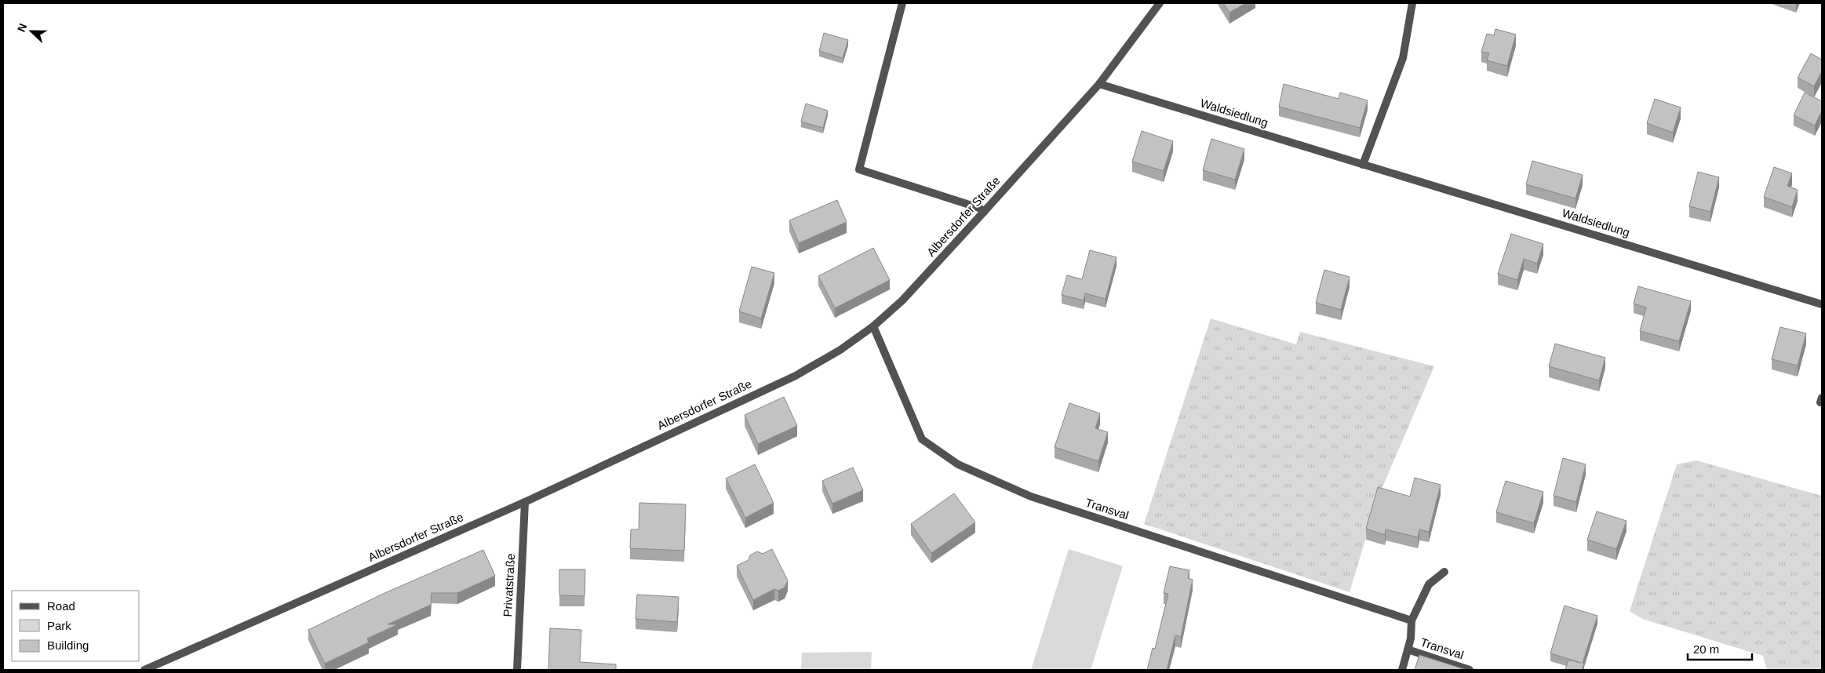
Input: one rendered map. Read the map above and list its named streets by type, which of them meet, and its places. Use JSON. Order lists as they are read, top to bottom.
{
  "streets": {
    "street": [
      "Waldsiedlung",
      "Albersdorfer Straße",
      "Transval",
      "Privatstraße"
    ]
  },
  "crossings": [
    ["Waldsiedlung", "Albersdorfer Straße"],
    ["Albersdorfer Straße", "Transval"],
    ["Albersdorfer Straße", "Privatstraße"]
  ],
  "legend": ["Road", "Park", "Building"],
  "scale_bar": "20 m",
  "north": "left"
}
